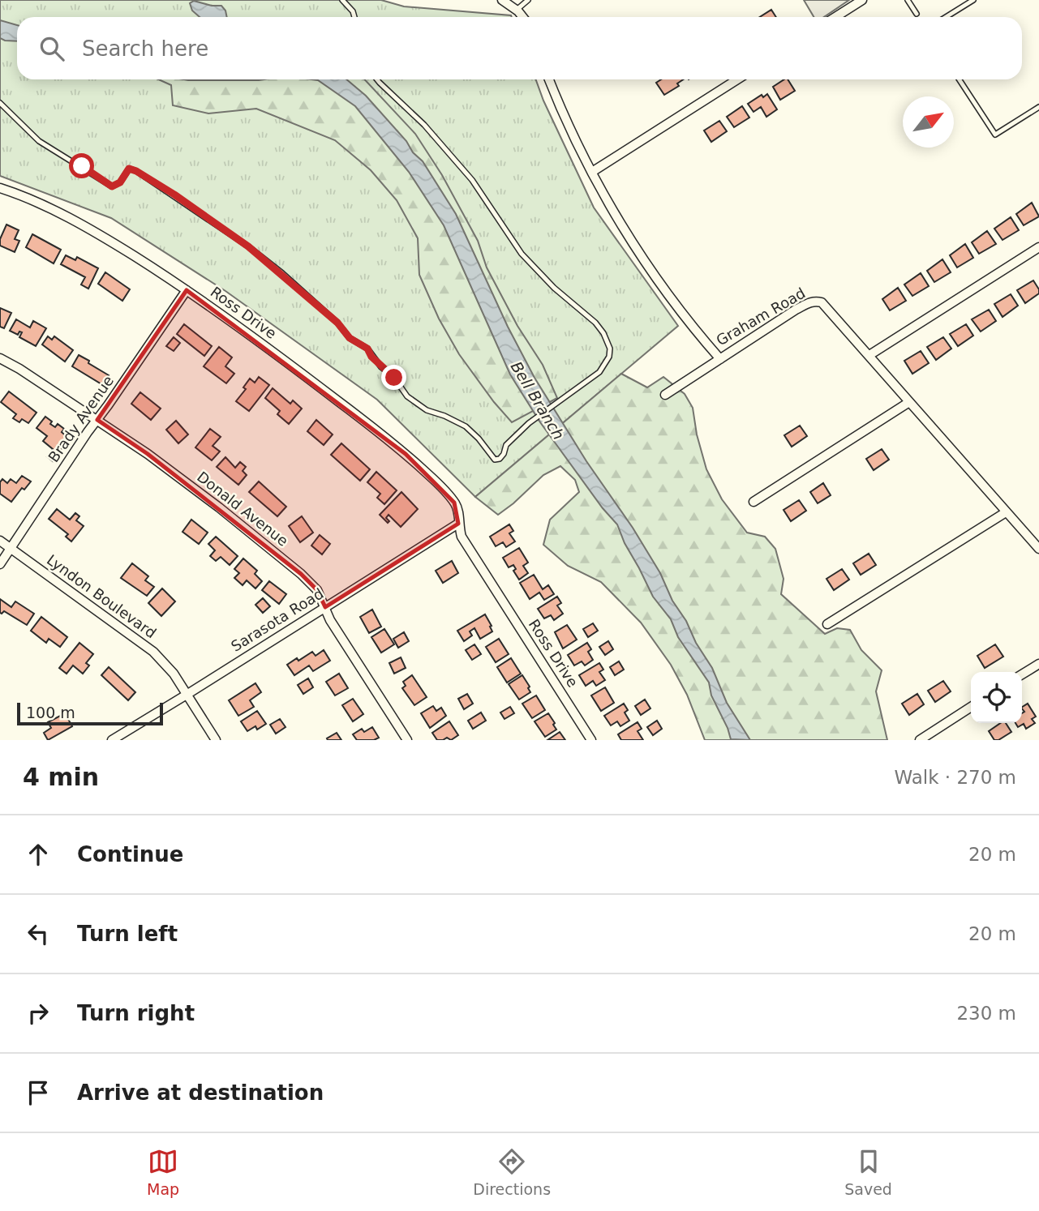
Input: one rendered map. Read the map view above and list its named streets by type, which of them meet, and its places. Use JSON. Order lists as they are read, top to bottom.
{
  "streets": {
    "street": [
      "Ross Drive",
      "Graham Road",
      "Brady Avenue",
      "Donald Avenue",
      "Lyndon Boulevard",
      "Sarasota Road"
    ]
  },
  "crossings": [
    ["Ross Drive", "Brady Avenue"],
    ["Ross Drive", "Sarasota Road"],
    ["Brady Avenue", "Donald Avenue"],
    ["Brady Avenue", "Lyndon Boulevard"],
    ["Donald Avenue", "Sarasota Road"],
    ["Lyndon Boulevard", "Sarasota Road"]
  ],
  "water": ["Bell Branch"],
  "scale_bar": "100 m",
  "north": "top right",
  "page": {
    "search": "Search here",
    "scale": "100 m",
    "heading": ["4 min", "Walk · 270 m"],
    "list": [
      ["Continue", "20 m"],
      ["Turn left", "20 m"],
      ["Turn right", "230 m"],
      "Arrive at destination"
    ],
    "nav": ["Map", "Directions", "Saved"]
  }
}
